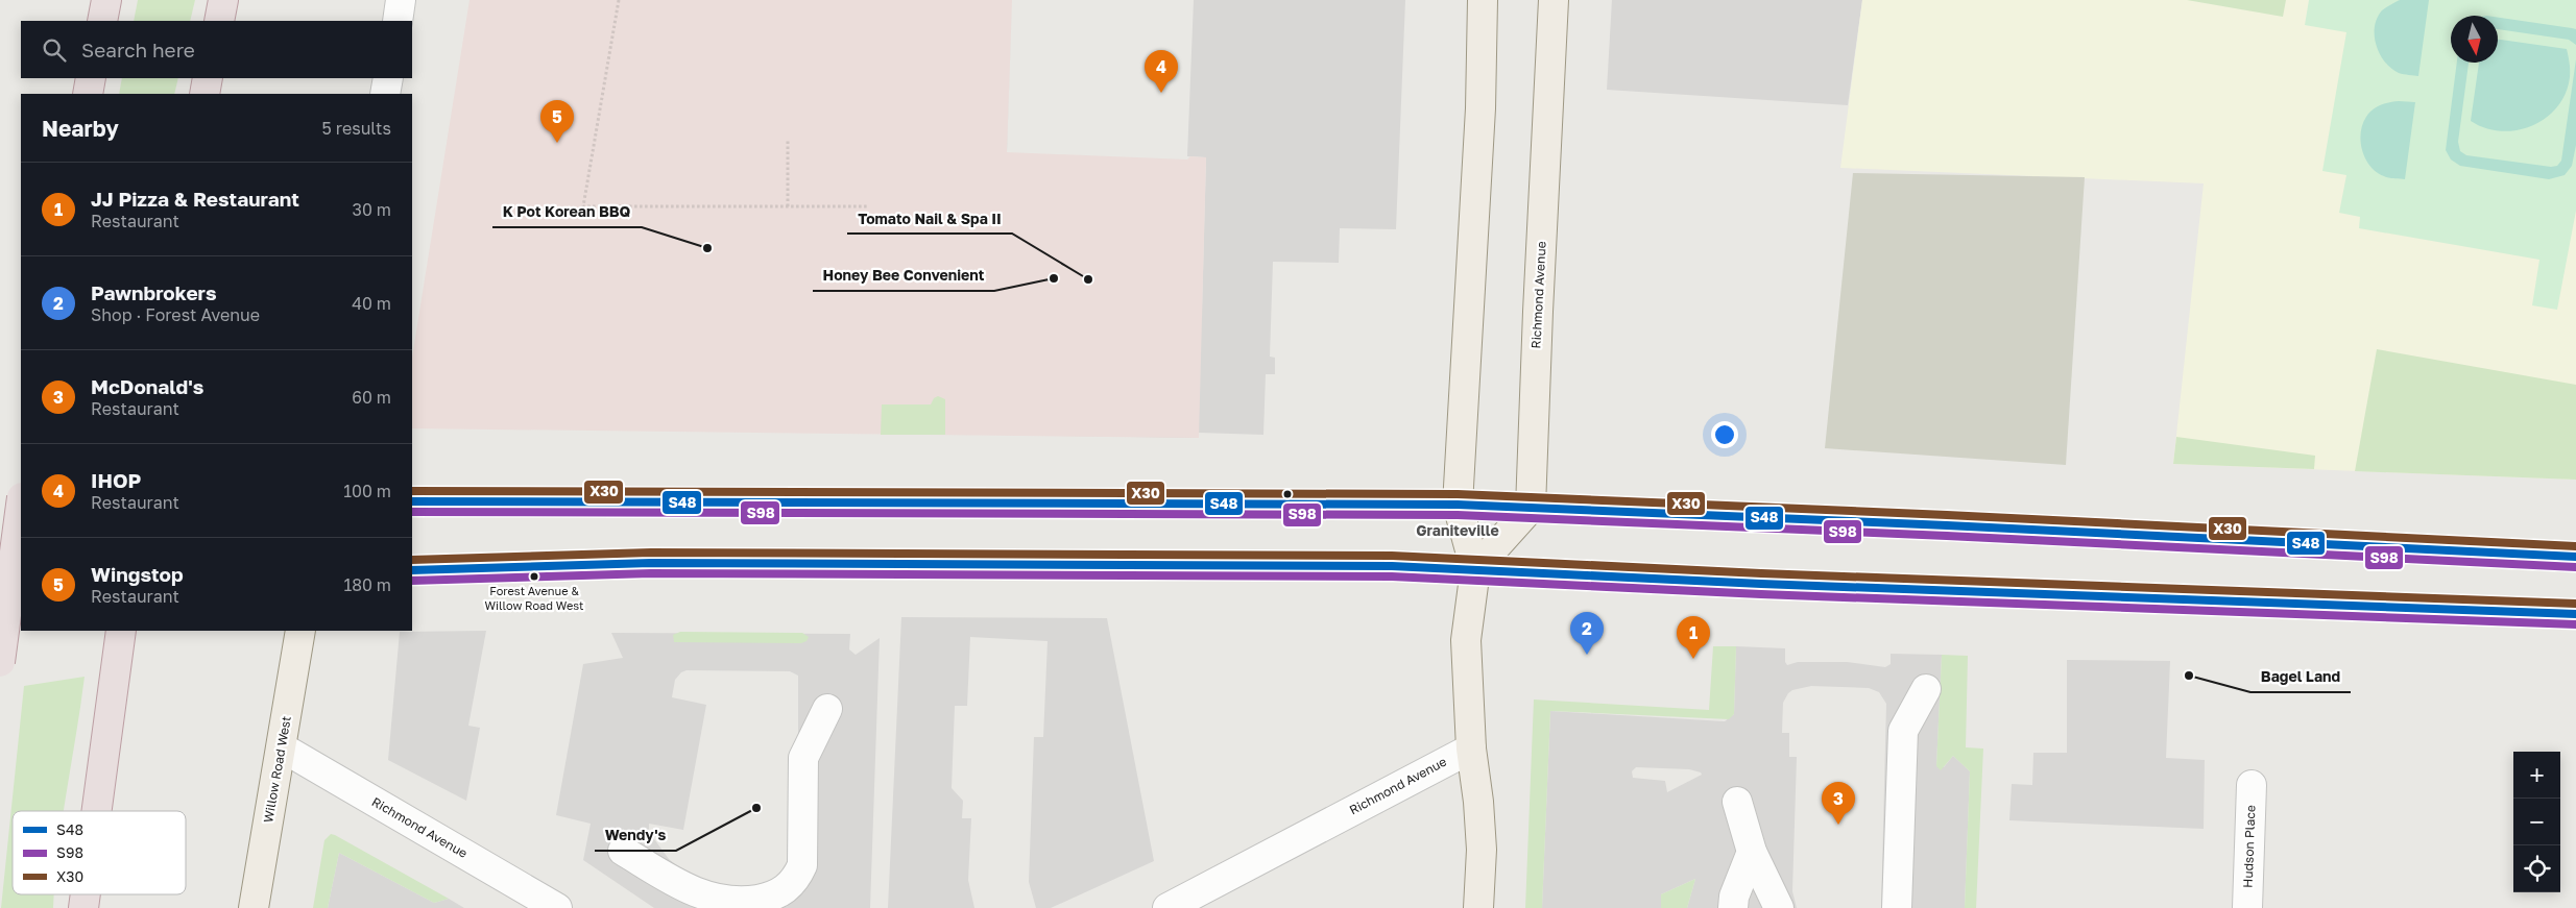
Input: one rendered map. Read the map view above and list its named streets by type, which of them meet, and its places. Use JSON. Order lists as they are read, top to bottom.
{
  "streets": {
    "main road": ["Richmond Avenue", "Willow Road West"],
    "street": ["Hudson Place"]
  },
  "crossings": [
    ["Richmond Avenue", "Willow Road West"]
  ],
  "districts": ["Graniteville"],
  "places": [
    "K Pot Korean BBQ",
    "Honey Bee Convenient",
    "Tomato Nail & Spa II",
    "Forest Avenue & Willow Road West",
    "Bagel Land",
    "Wendy's"
  ],
  "lines": ["transit line X30", "transit line S48", "transit line S98"],
  "legend": ["S48", "S98", "X30"],
  "north": "bottom",
  "page": {
    "search": "Search here",
    "pins": [
      "4",
      "5",
      "2",
      "1",
      "3"
    ],
    "heading": ["Nearby", "5 results"],
    "list": [
      {
        "mark": "1",
        "name": "JJ Pizza & Restaurant",
        "note": "Restaurant",
        "value": "30 m"
      },
      {
        "mark": "2",
        "name": "Pawnbrokers",
        "note": "Shop · Forest Avenue",
        "value": "40 m"
      },
      {
        "mark": "3",
        "name": "McDonald's",
        "note": "Restaurant",
        "value": "60 m"
      },
      {
        "mark": "4",
        "name": "IHOP",
        "note": "Restaurant",
        "value": "100 m"
      },
      {
        "mark": "5",
        "name": "Wingstop",
        "note": "Restaurant",
        "value": "180 m"
      }
    ],
    "map_buttons": ["+", "−"]
  }
}
